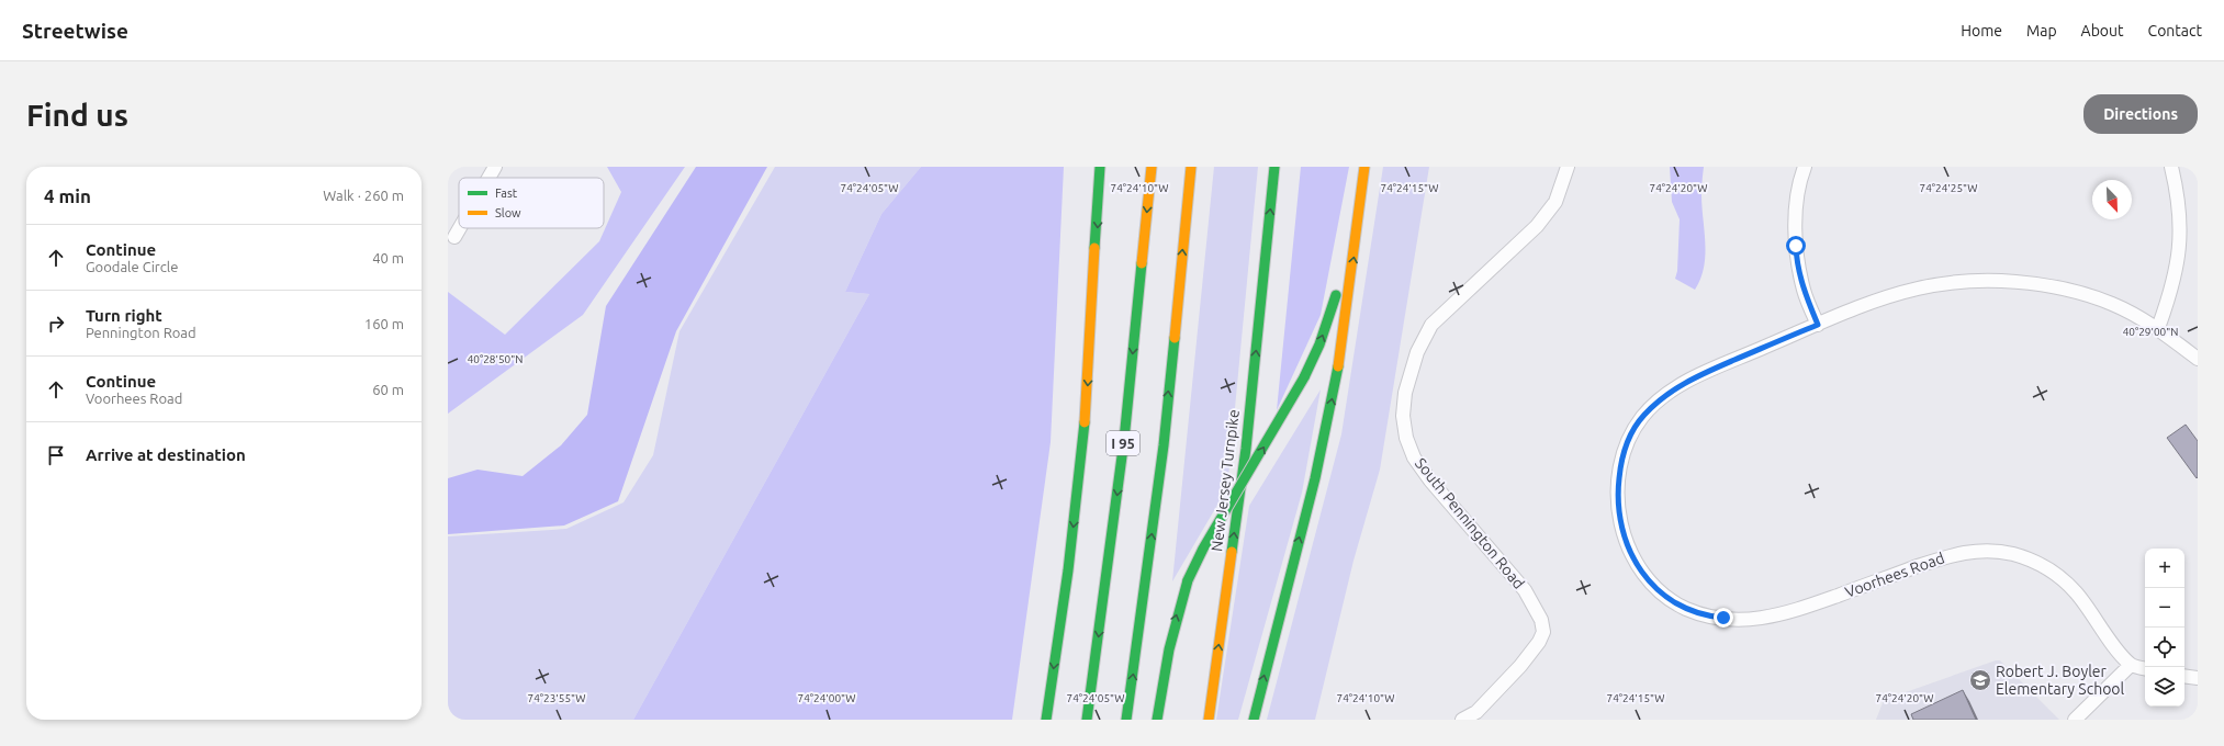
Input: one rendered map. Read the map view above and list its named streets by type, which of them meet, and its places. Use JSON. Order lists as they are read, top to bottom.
{
  "streets": {
    "highway": ["I 95", "New Jersey Turnpike"],
    "street": ["South Pennington Road", "Voorhees Road"]
  },
  "places": {
    "school or university": ["Robert J. Boyler Elementary School"]
  },
  "legend": ["Fast", "Slow"],
  "north": "bottom right",
  "page": {
    "header": "Streetwise",
    "nav": [
      "Home",
      "Map",
      "About",
      "Contact"
    ],
    "buttons": "Directions",
    "title": "Find us",
    "heading": ["4 min", "Walk · 260 m"],
    "list": [
      ["Continue", "Goodale Circle", "40 m"],
      ["Turn right", "Pennington Road", "160 m"],
      ["Continue", "Voorhees Road", "60 m"],
      "Arrive at destination"
    ],
    "map_buttons": ["+", "−"]
  },
  "coordinates": [
    "74°24'05\"W",
    "74°24'10\"W",
    "74°24'15\"W",
    "74°24'20\"W",
    "74°24'25\"W",
    "40°29'00\"N",
    "40°28'50\"N",
    "74°23'55\"W",
    "74°24'00\"W"
  ]
}
